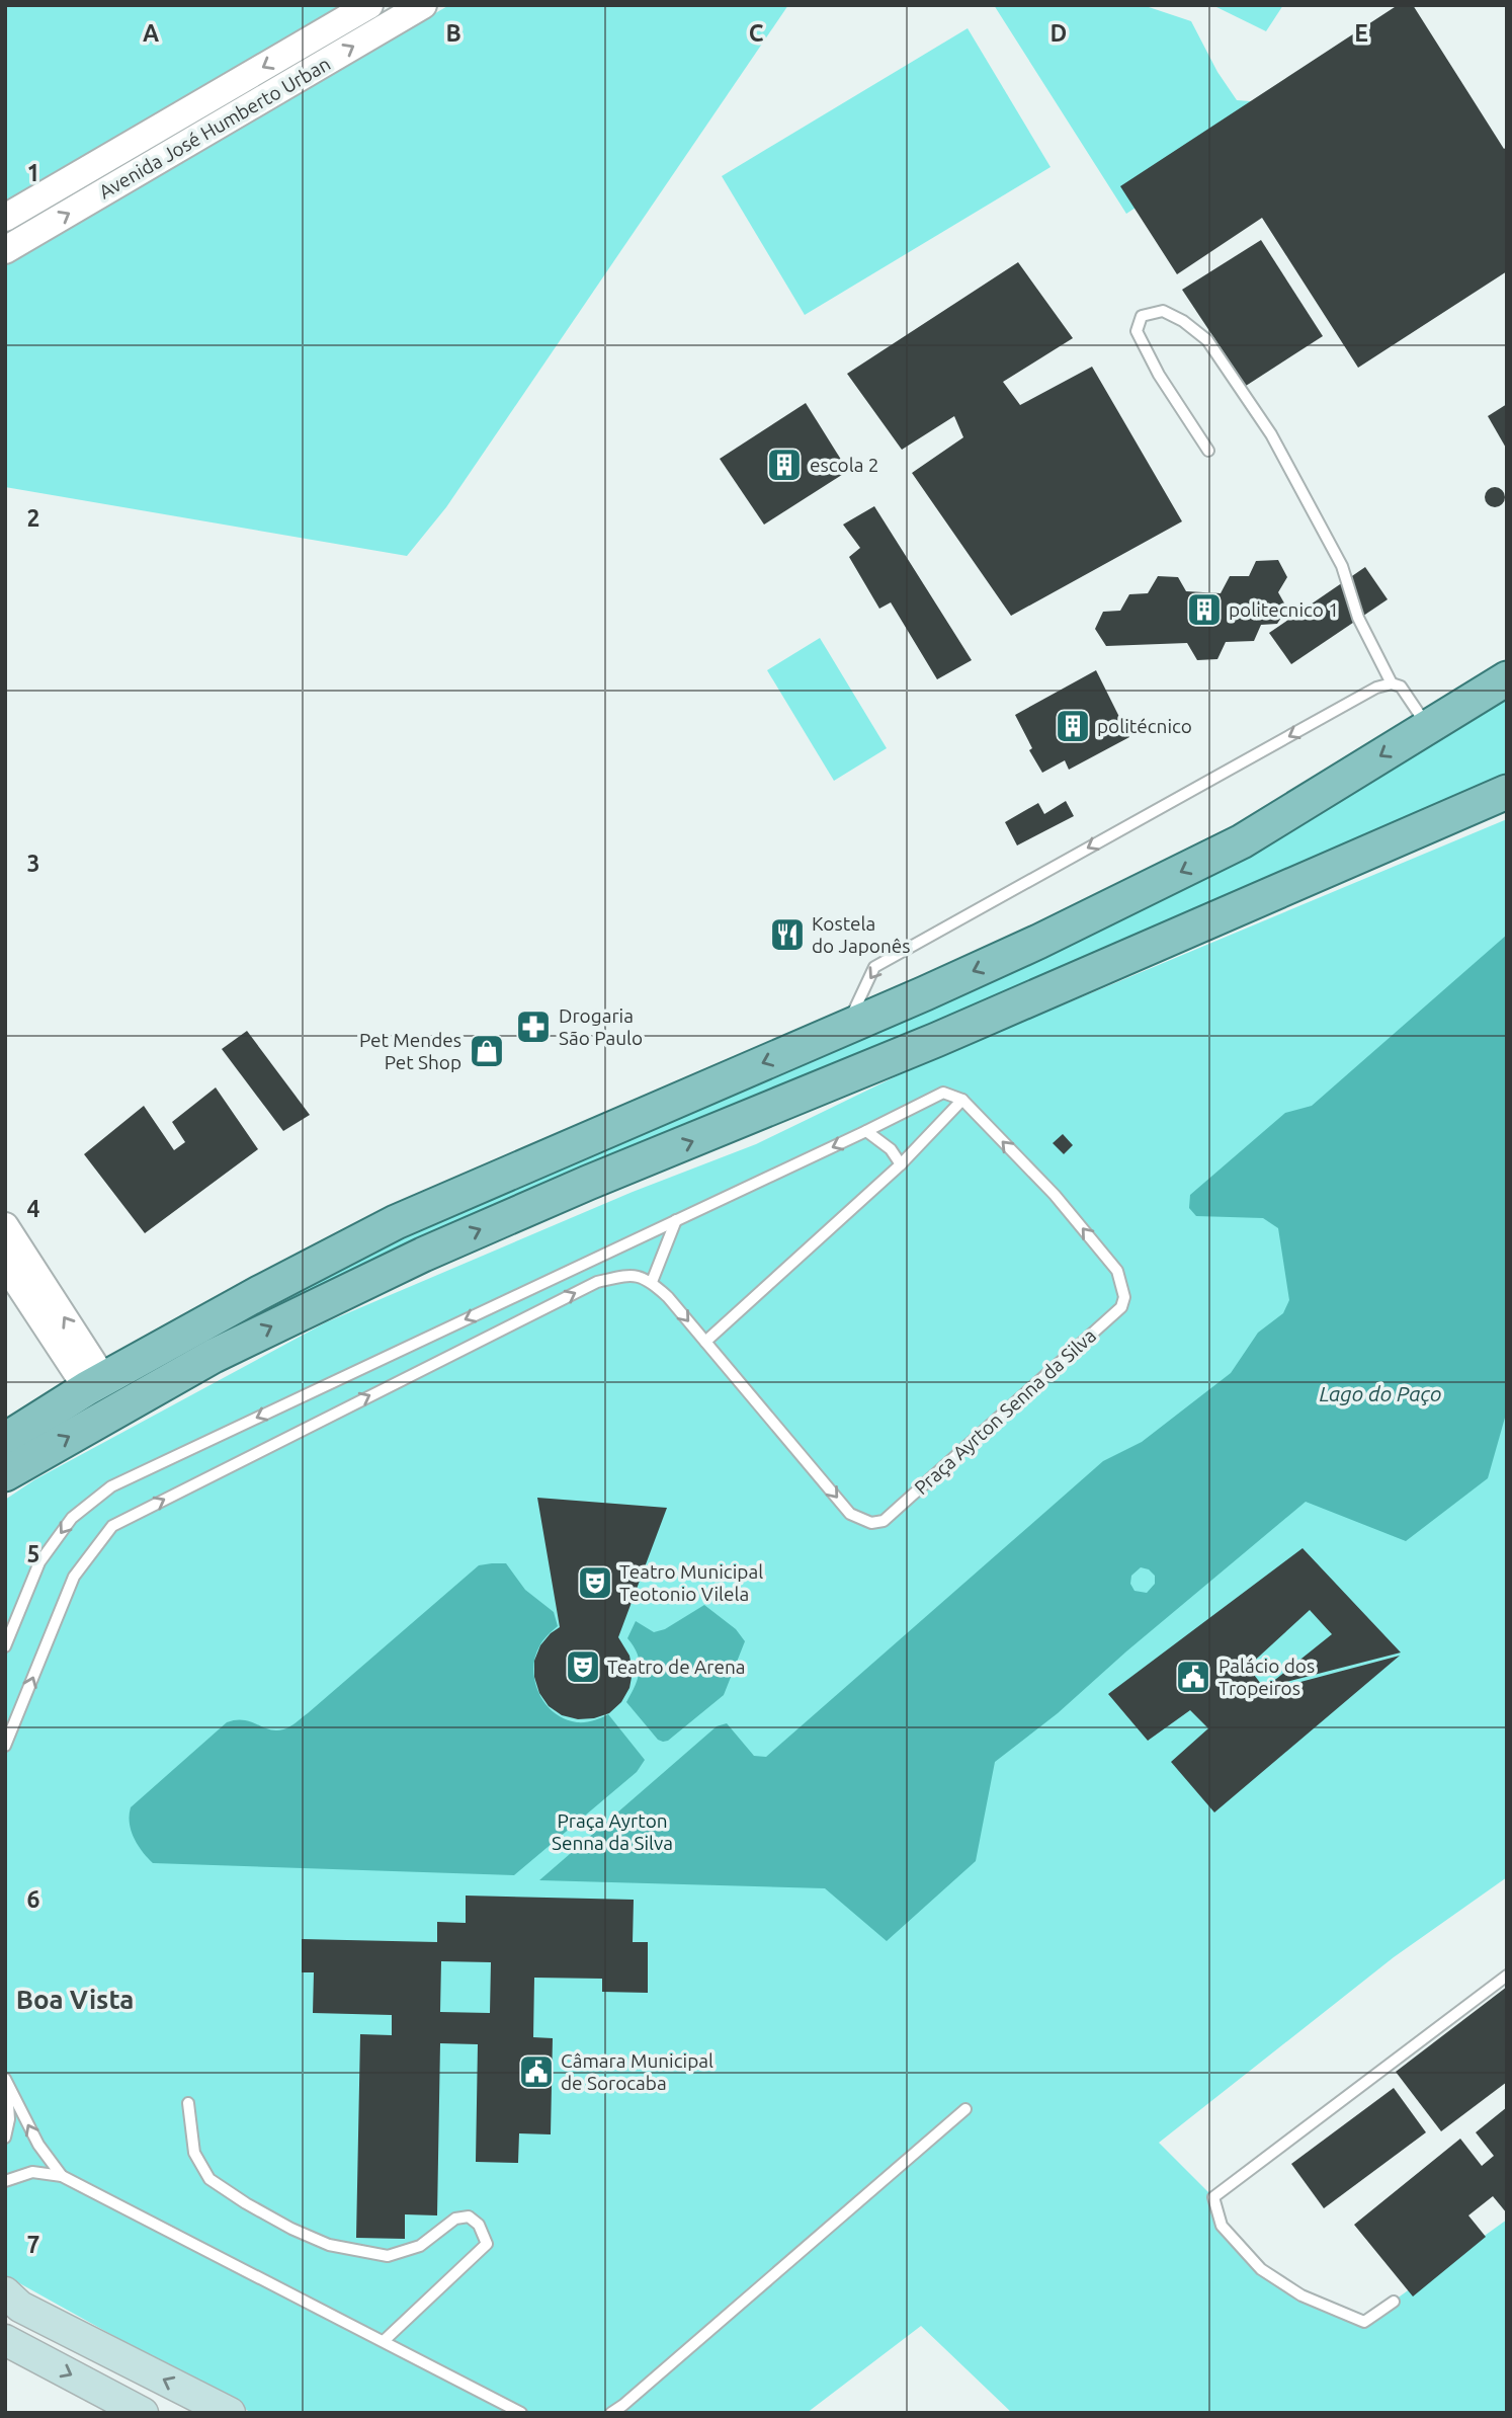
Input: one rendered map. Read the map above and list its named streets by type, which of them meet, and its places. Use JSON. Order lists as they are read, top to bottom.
{
  "streets": {
    "street": ["Avenida José Humberto Urban"],
    "lane": ["Praça Ayrton Senna da Silva"]
  },
  "districts": ["Boa Vista"],
  "water": ["Lago do Paço"],
  "parks": ["Praça Ayrton Senna da Silva"],
  "places": {
    "building": ["escola 2", "politecnico 1", "politécnico"],
    "restaurant": ["Kostela do Japonês"],
    "pharmacy": ["Drogaria São Paulo"],
    "shop": ["Pet Mendes Pet Shop"],
    "theatre": ["Teatro Municipal Teotonio Vilela", "Teatro de Arena"],
    "public building": ["Palácio dos Tropeiros", "Câmara Municipal de Sorocaba"]
  },
  "grid": {
    "columns": [
      "A",
      "B",
      "C",
      "D",
      "E"
    ],
    "rows": [
      "1",
      "2",
      "3",
      "4",
      "5",
      "6",
      "7"
    ]
  }
}
